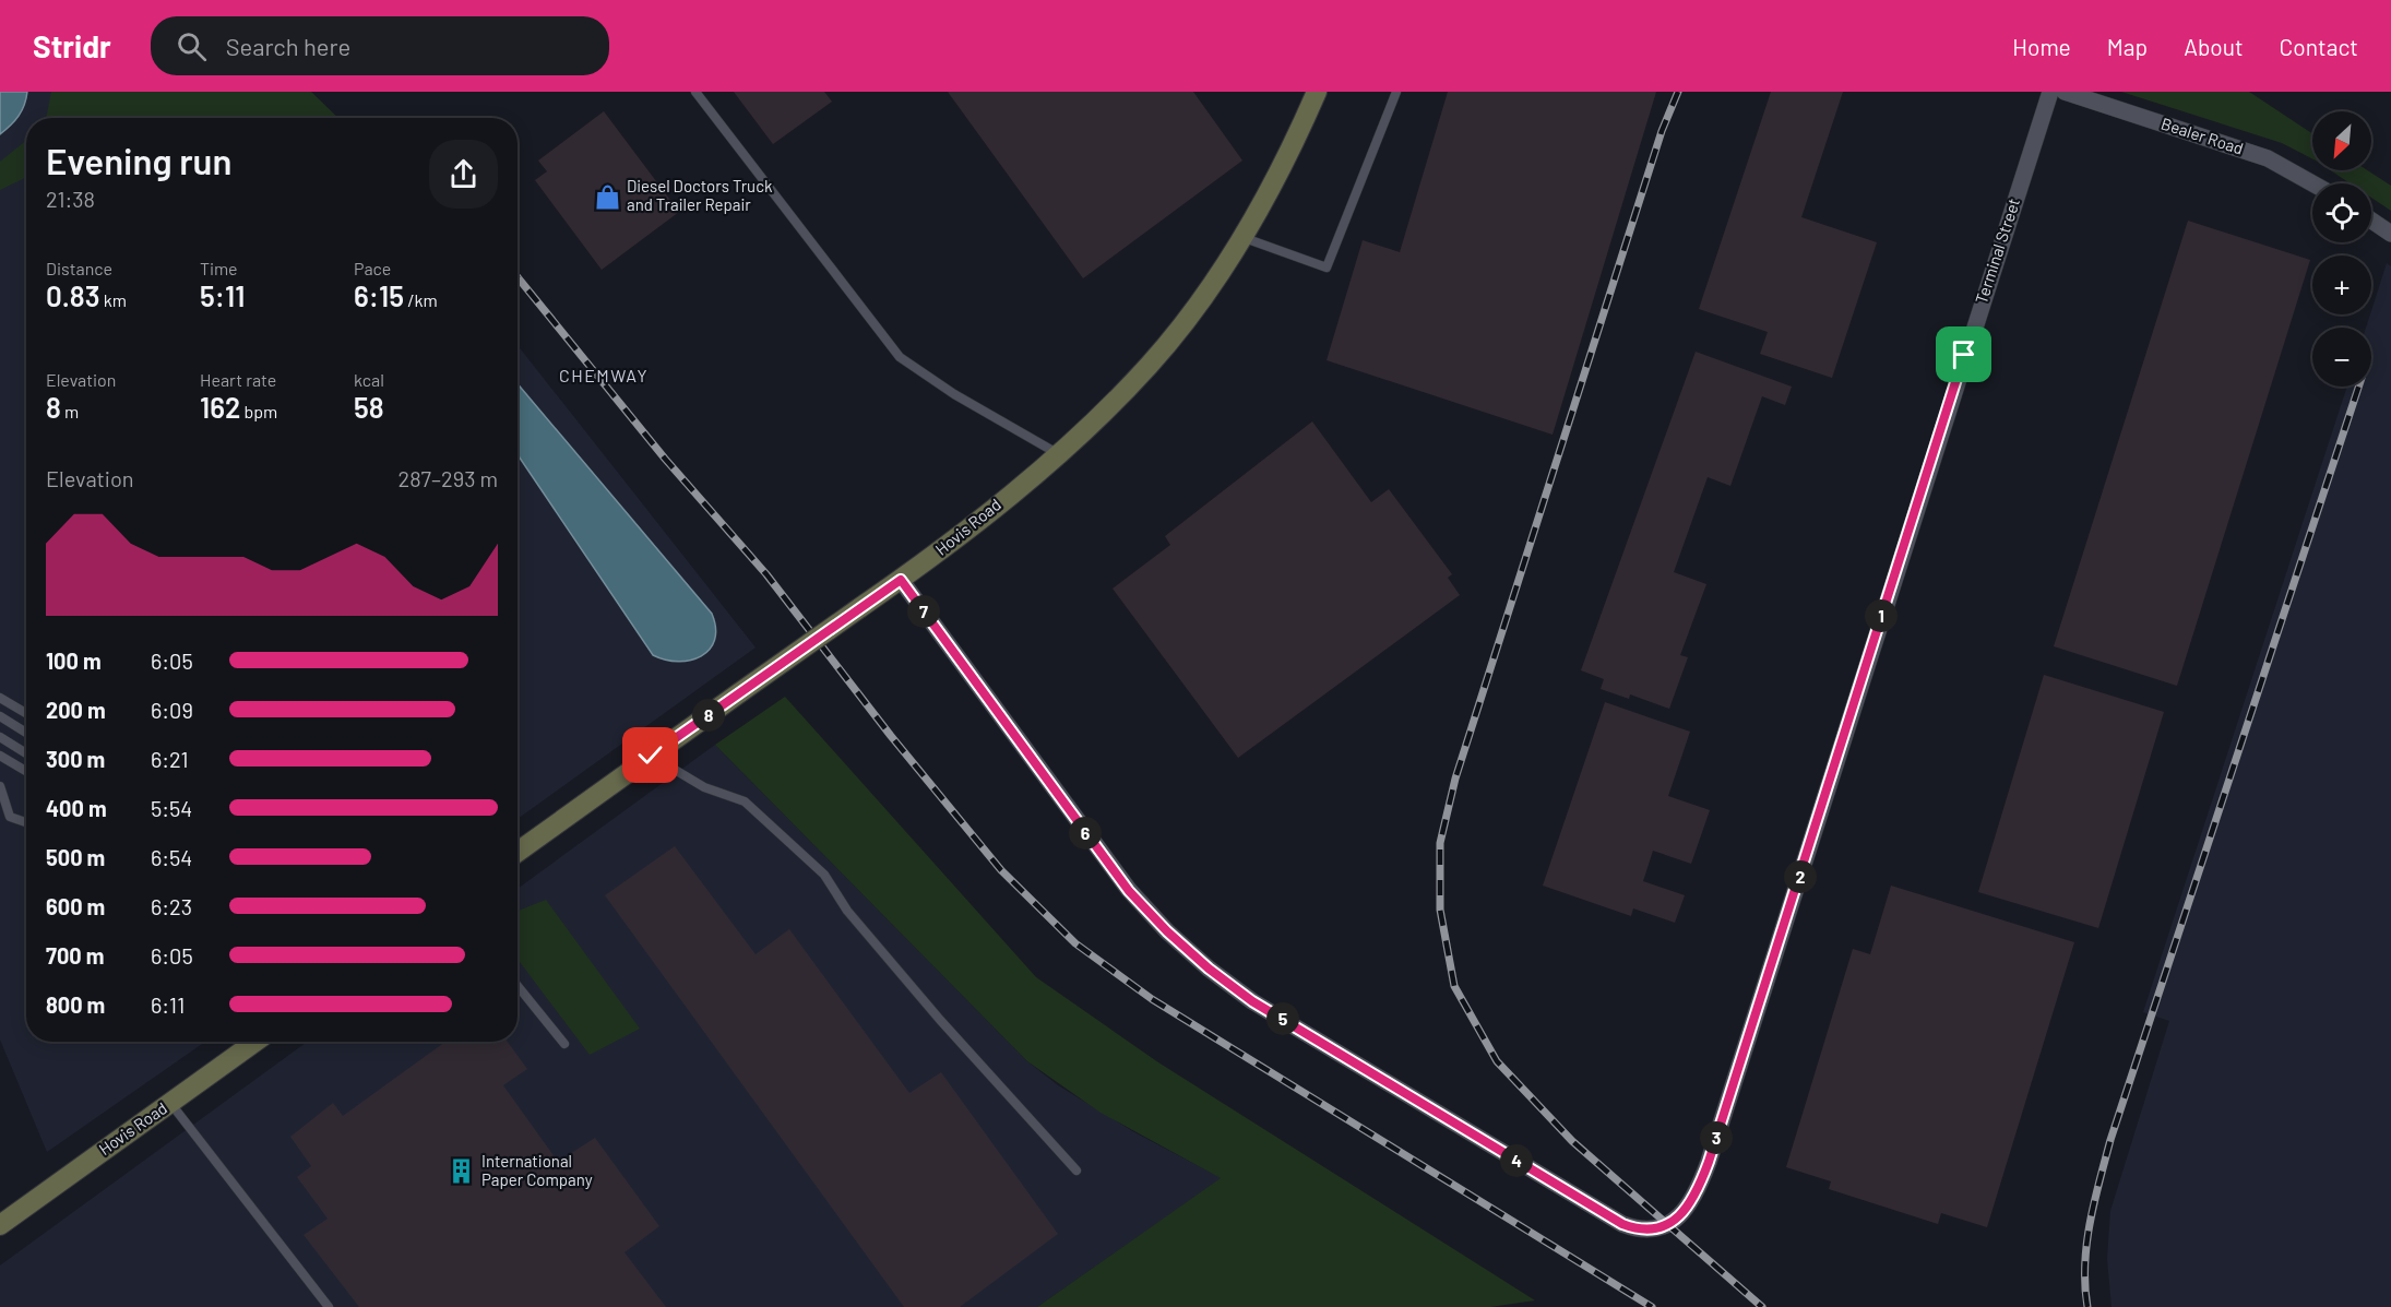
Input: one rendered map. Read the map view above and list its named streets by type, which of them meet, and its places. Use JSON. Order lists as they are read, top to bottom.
{
  "streets": {
    "street": ["Bealer Road", "Terminal Street", "Hovis Road"]
  },
  "crossings": [
    ["Terminal Street", "Hovis Road"]
  ],
  "districts": ["CHEMWAY"],
  "places": {
    "shop": ["Diesel Doctors Truck and Trailer Repair"],
    "building": ["International Paper Company"]
  },
  "north": "bottom left",
  "page": {
    "header": "Stridr",
    "search": "Search here",
    "nav": [
      "Home",
      "Map",
      "About",
      "Contact"
    ],
    "map_buttons": ["+", "−"],
    "heading": ["Evening run", "21:38"],
    "stats": [
      ["Distance", "0.83 km"],
      ["Time", "5:11"],
      ["Pace", "6:15 /km"],
      ["Elevation", "8 m"],
      ["Heart rate", "162 bpm"],
      ["kcal", "58"]
    ],
    "chart": ["Elevation", "287–293 m"],
    "pins": [
      "7",
      "1",
      "8",
      "6",
      "2",
      "5",
      "3",
      "4"
    ],
    "list": [
      {
        "name": "100 m",
        "note": "6:05"
      },
      {
        "name": "200 m",
        "note": "6:09"
      },
      {
        "name": "300 m",
        "note": "6:21"
      },
      {
        "name": "400 m",
        "note": "5:54"
      },
      {
        "name": "500 m",
        "note": "6:54"
      },
      {
        "name": "600 m",
        "note": "6:23"
      },
      {
        "name": "700 m",
        "note": "6:05"
      },
      {
        "name": "800 m",
        "note": "6:11"
      }
    ]
  }
}
